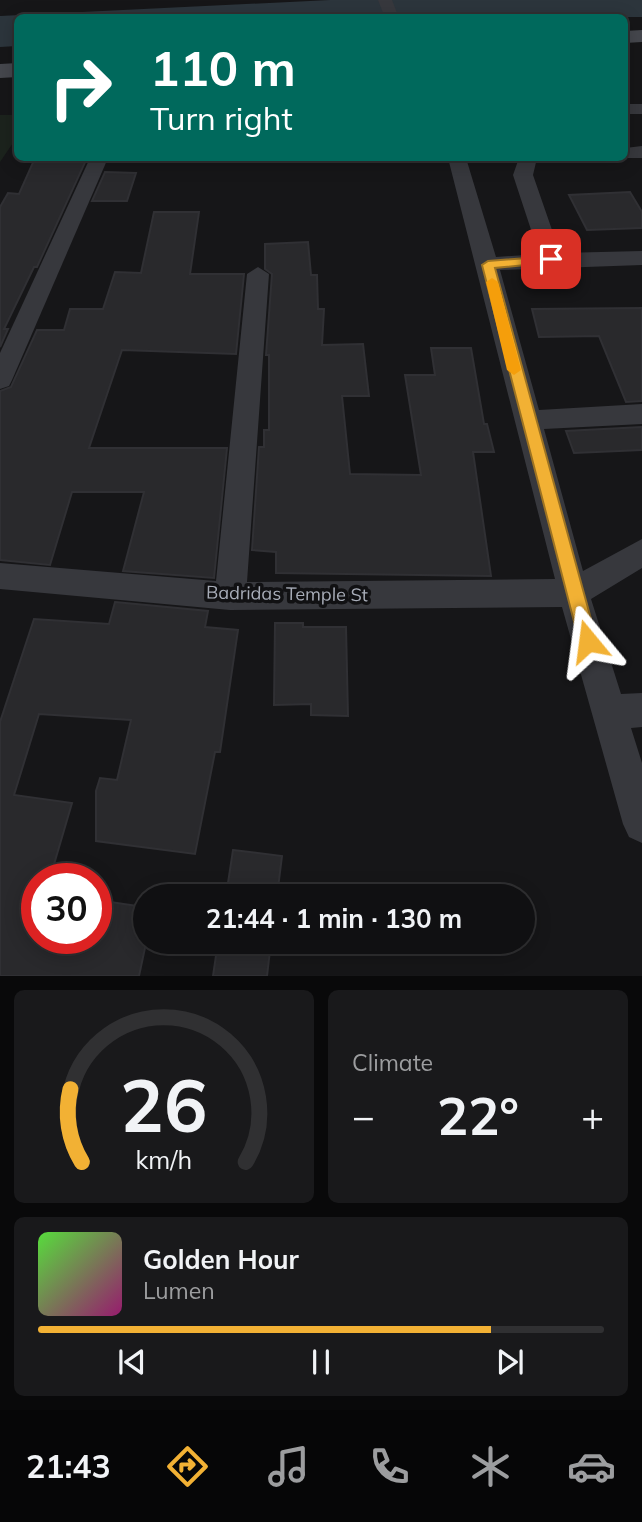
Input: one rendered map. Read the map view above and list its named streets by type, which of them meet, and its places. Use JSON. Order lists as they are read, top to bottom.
{
  "streets": {
    "street": ["Badridas Temple St"]
  },
  "page": {
    "turn": ["110 m", "Turn right"],
    "limit": "30",
    "trip": "21:44 · 1 min · 130 m",
    "tile": "Climate",
    "heat": ["−", "22°", "+"],
    "song": ["Golden Hour", "Lumen"],
    "tabs": "21:43",
    "gauge": ["26", "km/h"]
  }
}
